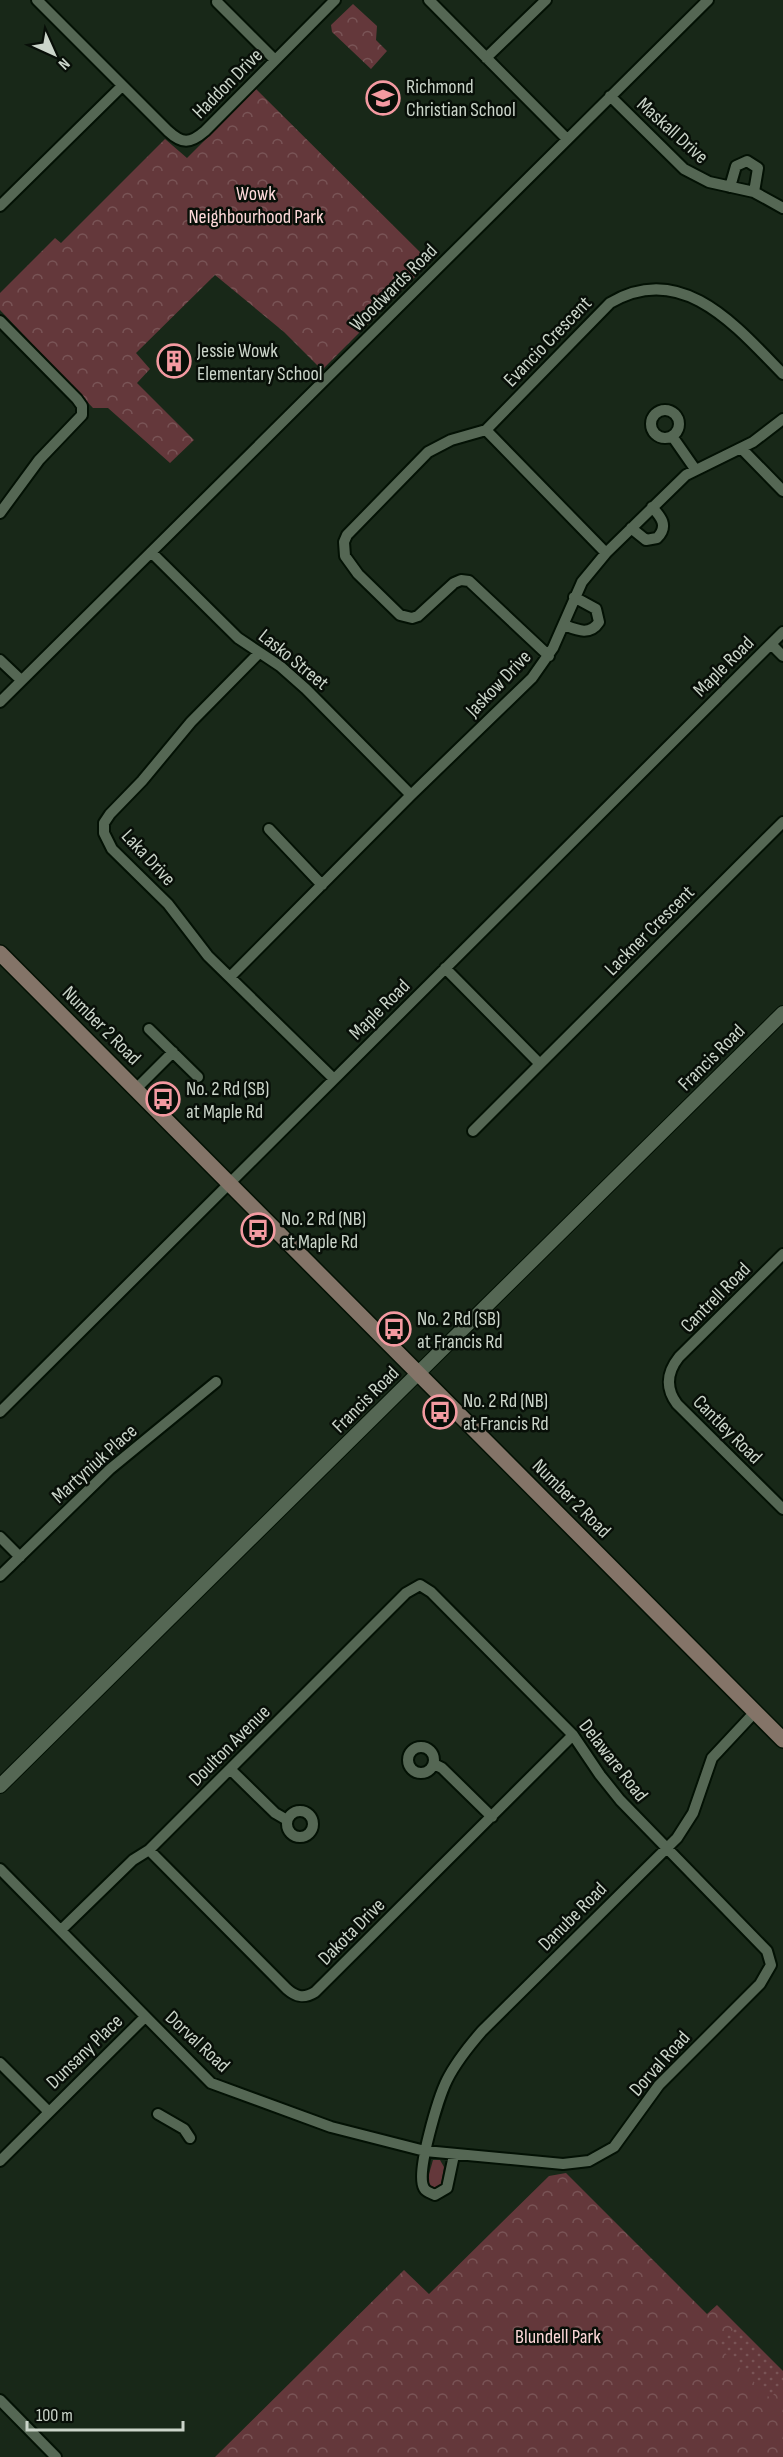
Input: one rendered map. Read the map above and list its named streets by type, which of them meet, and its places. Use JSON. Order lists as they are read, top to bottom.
{
  "streets": {
    "main road": ["Number 2 Road"],
    "street": [
      "Haddon Drive",
      "Maskall Drive",
      "Woodwards Road",
      "Evancio Crescent",
      "Lasko Street",
      "Maple Road",
      "Jaskow Drive",
      "Laka Drive",
      "Lackner Crescent",
      "Francis Road",
      "Cantrell Road",
      "Cantley Road",
      "Martyniuk Place",
      "Doulton Avenue",
      "Delaware Road",
      "Danube Road",
      "Dakota Drive",
      "Dorval Road",
      "Dunsany Place"
    ]
  },
  "crossings": [
    ["Maskall Drive", "Woodwards Road"],
    ["Woodwards Road", "Lasko Street"],
    ["Lasko Street", "Jaskow Drive"],
    ["Lasko Street", "Laka Drive"],
    ["Maple Road", "Laka Drive"],
    ["Maple Road", "Number 2 Road"],
    ["Jaskow Drive", "Laka Drive"],
    ["Number 2 Road", "Francis Road"],
    ["Number 2 Road", "Danube Road"],
    ["Cantrell Road", "Cantley Road"],
    ["Doulton Avenue", "Delaware Road"],
    ["Doulton Avenue", "Dakota Drive"],
    ["Doulton Avenue", "Dorval Road"],
    ["Delaware Road", "Danube Road"],
    ["Delaware Road", "Dakota Drive"],
    ["Delaware Road", "Dorval Road"],
    ["Danube Road", "Dorval Road"],
    ["Dorval Road", "Dunsany Place"]
  ],
  "parks": ["Wowk Neighbourhood Park", "Blundell Park"],
  "places": {
    "school or university": ["Richmond Christian School"],
    "building": ["Jessie Wowk Elementary School"],
    "bus stop": [
      "No. 2 Rd (SB) at Maple Rd",
      "No. 2 Rd (NB) at Maple Rd",
      "No. 2 Rd (SB) at Francis Rd",
      "No. 2 Rd (NB) at Francis Rd"
    ]
  },
  "scale_bar": "100 m",
  "north": "bottom right"
}
